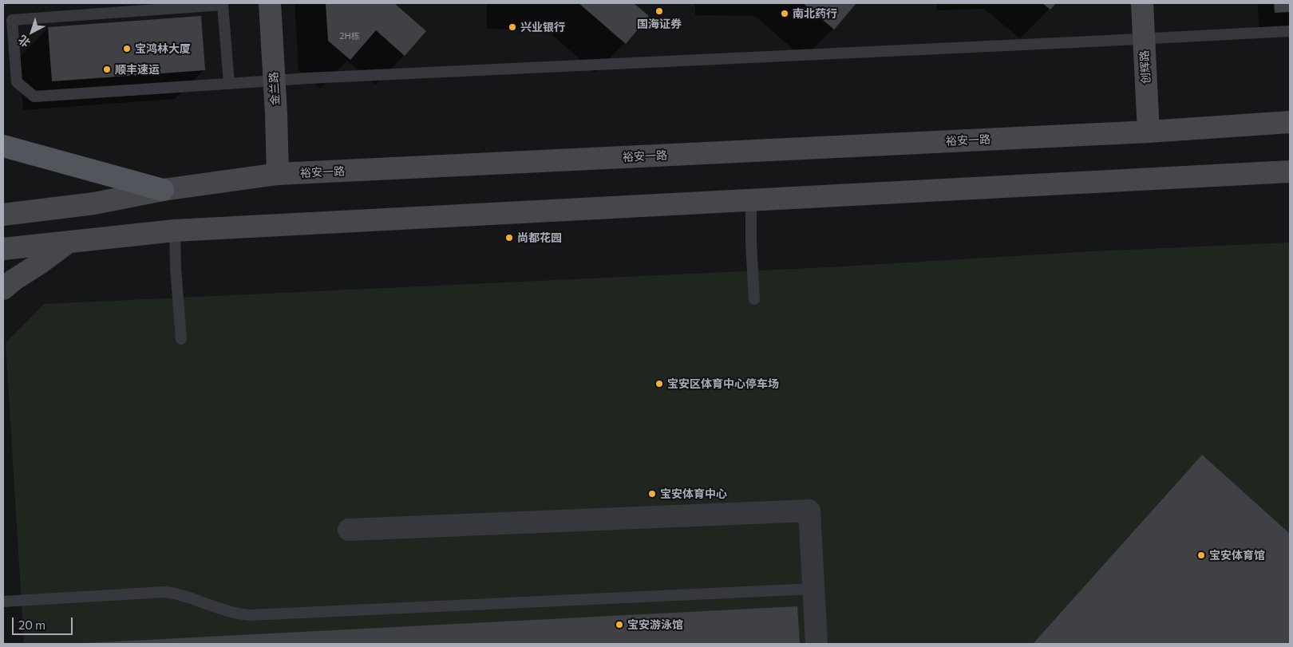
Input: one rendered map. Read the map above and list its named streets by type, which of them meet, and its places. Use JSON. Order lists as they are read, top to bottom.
{
  "streets": {
    "main road": ["创辉路", "金兰路", "裕安一路"]
  },
  "crossings": [
    ["创辉路", "裕安一路"],
    ["金兰路", "裕安一路"]
  ],
  "places": [
    "国海证券",
    "南北药行",
    "兴业银行",
    "宝鸿林大厦",
    "顺丰速运",
    "尚都花园",
    "宝安区体育中心停车场",
    "宝安体育中心",
    "宝安体育馆",
    "宝安游泳馆"
  ],
  "house_numbers": ["2H栋"],
  "scale_bar": "20 m",
  "north": "bottom left"
}
